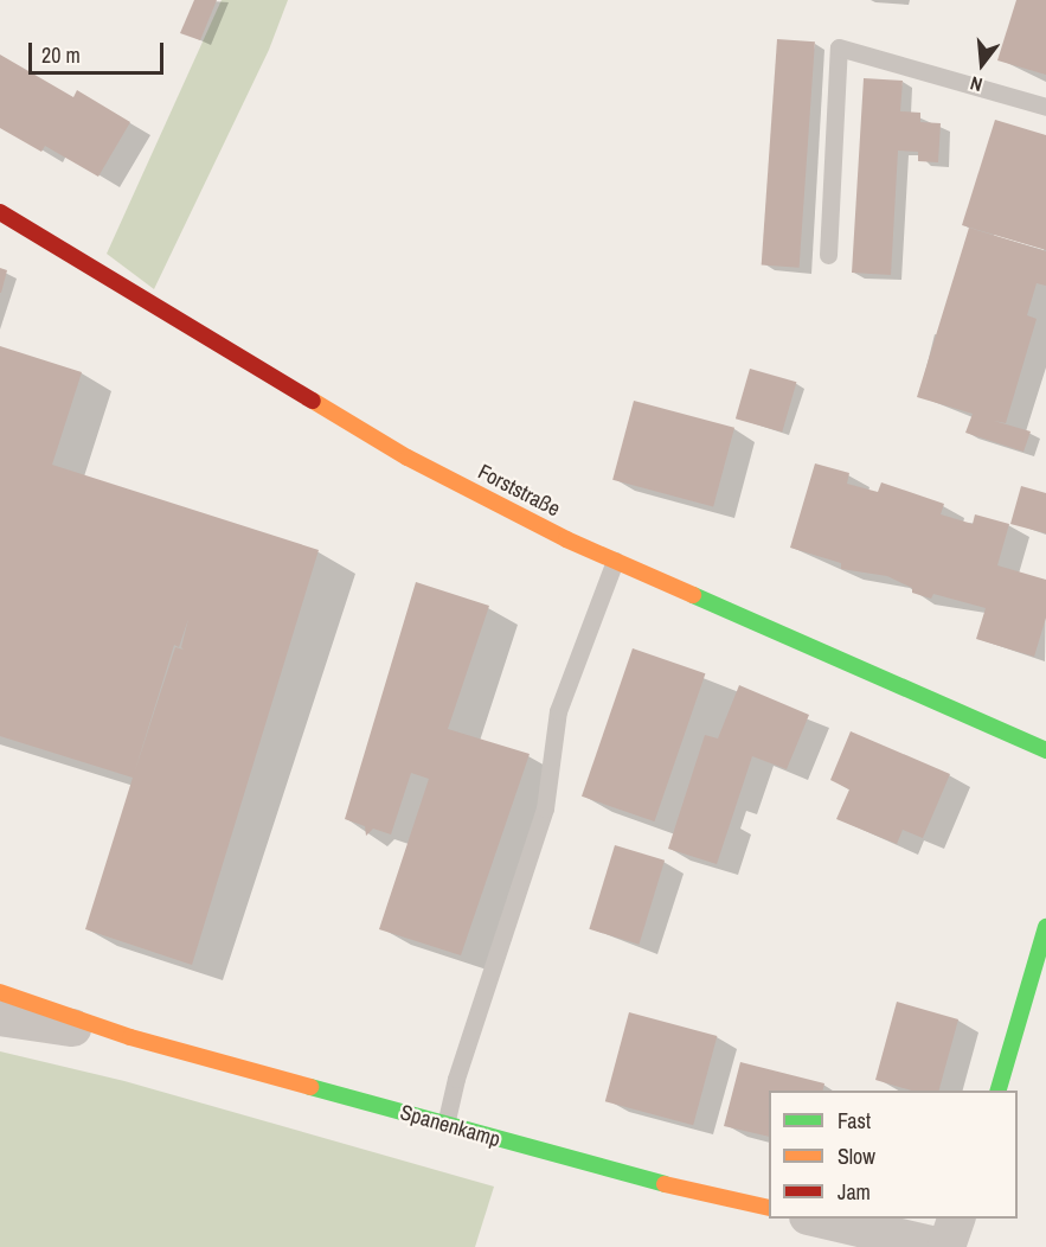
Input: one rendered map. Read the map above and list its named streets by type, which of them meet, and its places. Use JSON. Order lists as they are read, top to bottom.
{
  "streets": {
    "street": ["Forststraße", "Spanenkamp"]
  },
  "legend": ["Fast", "Slow", "Jam"],
  "scale_bar": "20 m",
  "north": "bottom"
}
